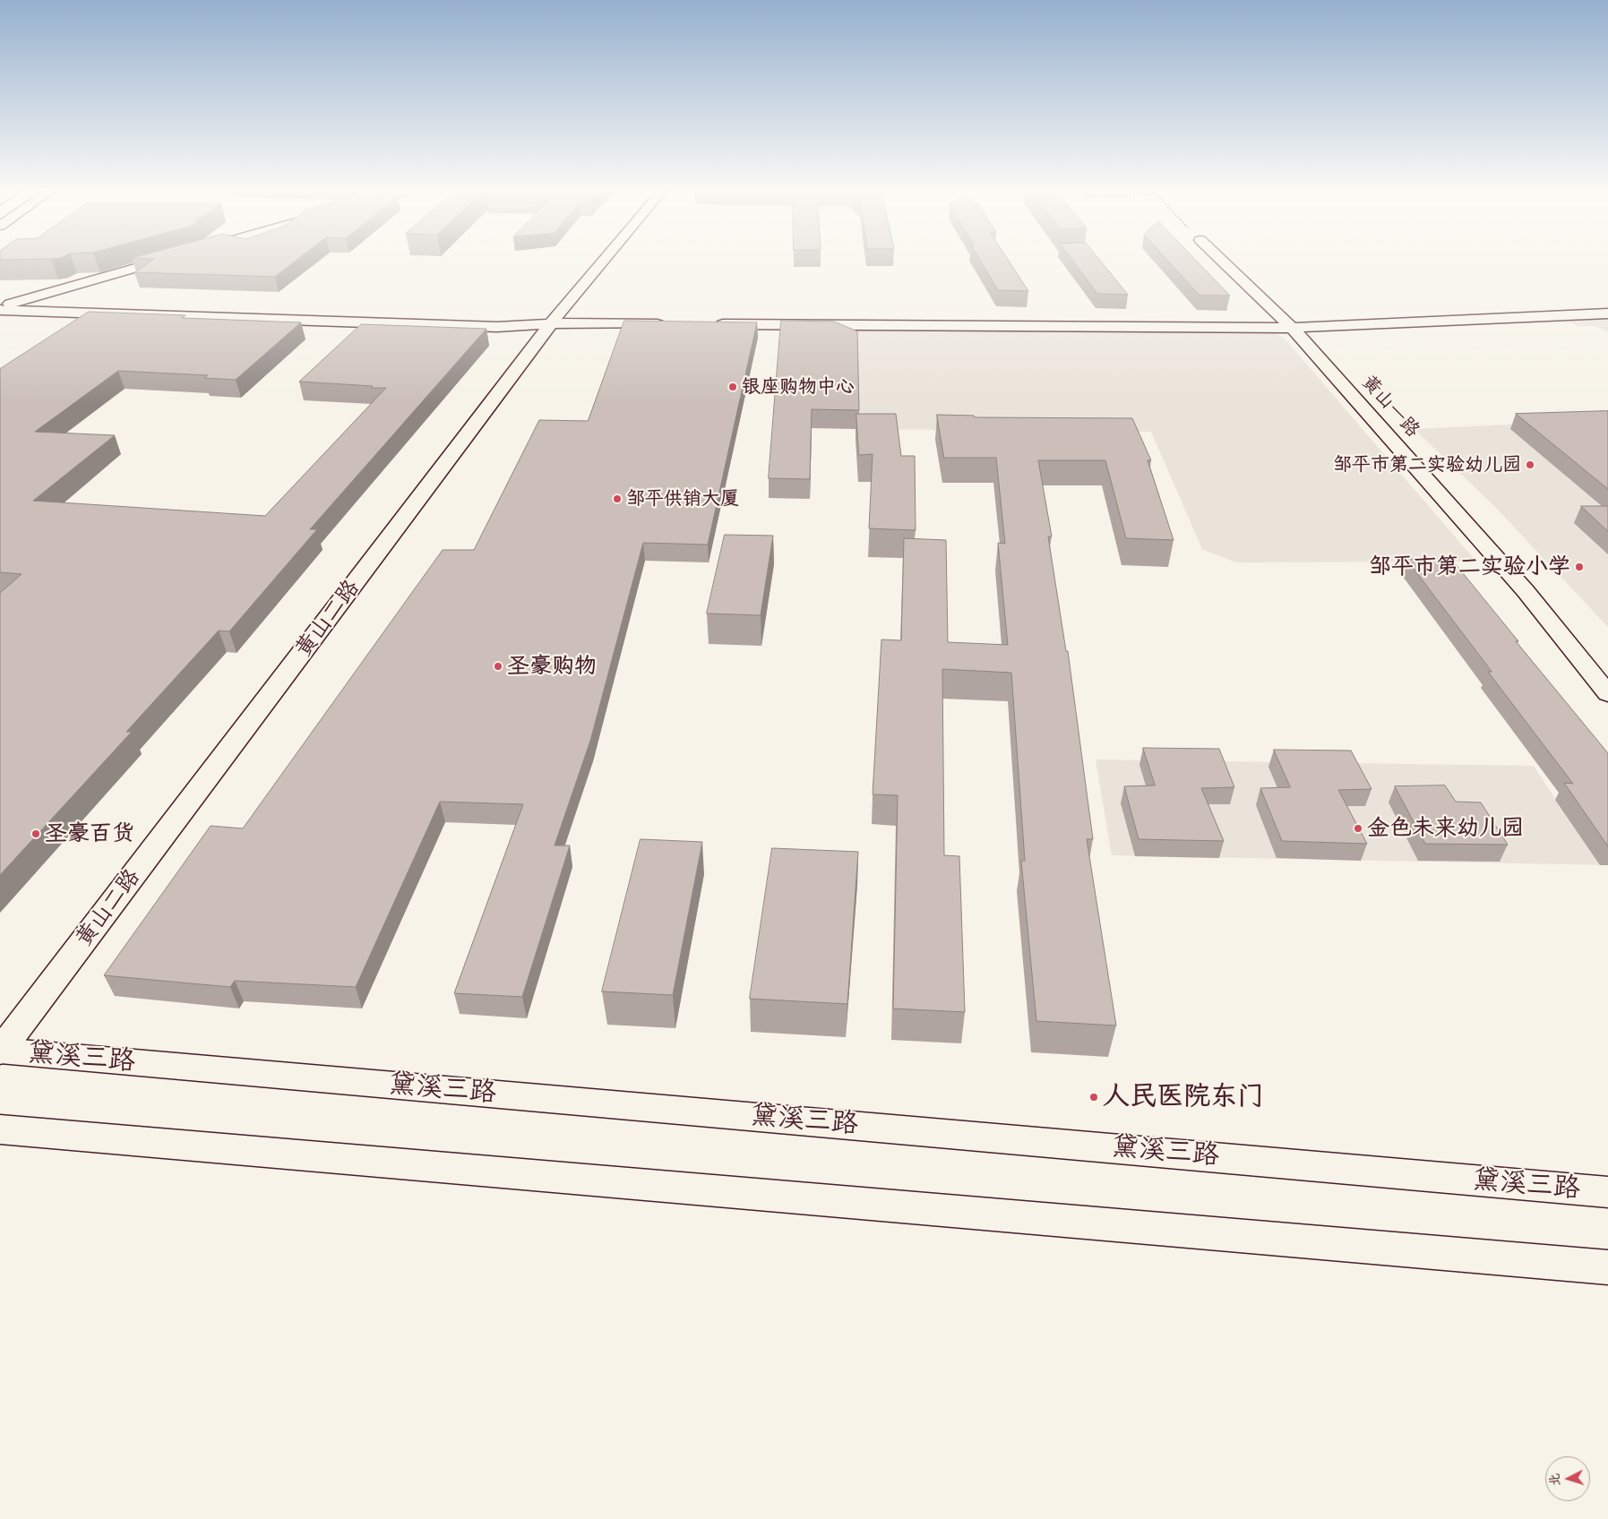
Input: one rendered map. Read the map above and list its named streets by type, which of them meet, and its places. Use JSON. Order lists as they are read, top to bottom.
{
  "streets": {
    "street": ["黄山一路", "黄山二路", "黛溪三路"]
  },
  "crossings": [
    ["黄山二路", "黛溪三路"]
  ],
  "places": [
    "银座购物中心",
    "邹平市第二实验幼儿园",
    "邹平供销大厦",
    "邹平市第二实验小学",
    "圣豪购物",
    "金色未来幼儿园",
    "圣豪百货",
    "人民医院东门"
  ],
  "north": "left"
}
